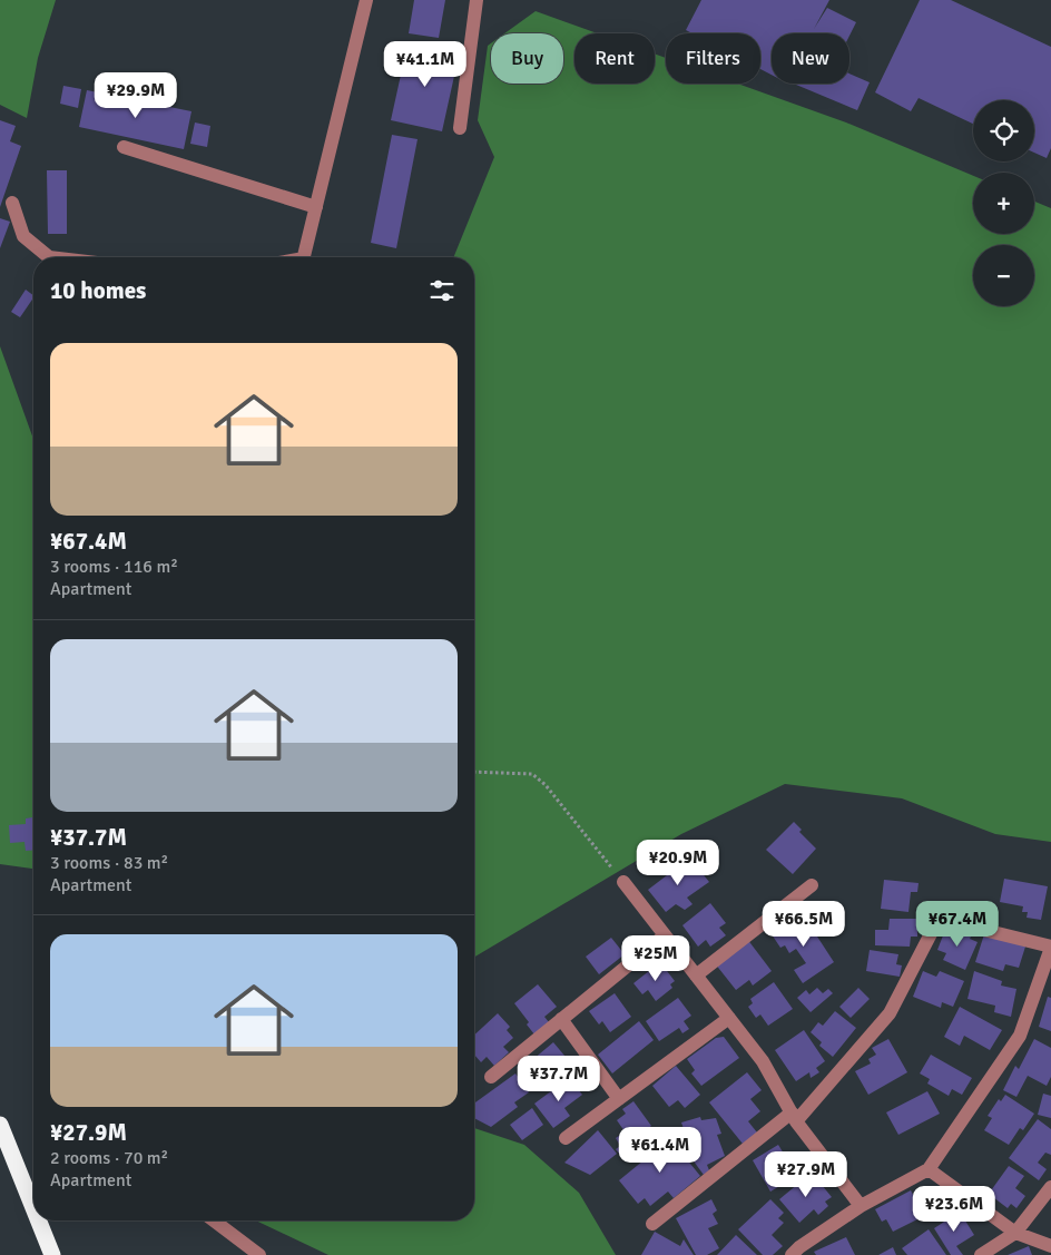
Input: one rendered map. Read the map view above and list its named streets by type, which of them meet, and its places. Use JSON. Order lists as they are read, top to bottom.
{
  "page": {
    "chip": [
      "Buy",
      "Rent",
      "Filters",
      "New"
    ],
    "price": [
      "¥41.1M",
      "¥29.9M",
      "¥20.9M",
      "¥66.5M",
      "¥67.4M",
      "¥25M",
      "¥37.7M",
      "¥61.4M",
      "¥27.9M",
      "¥23.6M"
    ],
    "map_buttons": ["+", "−"],
    "heading": "10 homes",
    "list": [
      {
        "name": "¥67.4M",
        "note": "3 rooms · 116 m² · Apartment"
      },
      {
        "name": "¥37.7M",
        "note": "3 rooms · 83 m² · Apartment"
      },
      {
        "name": "¥27.9M",
        "note": "2 rooms · 70 m² · Apartment"
      }
    ]
  }
}
